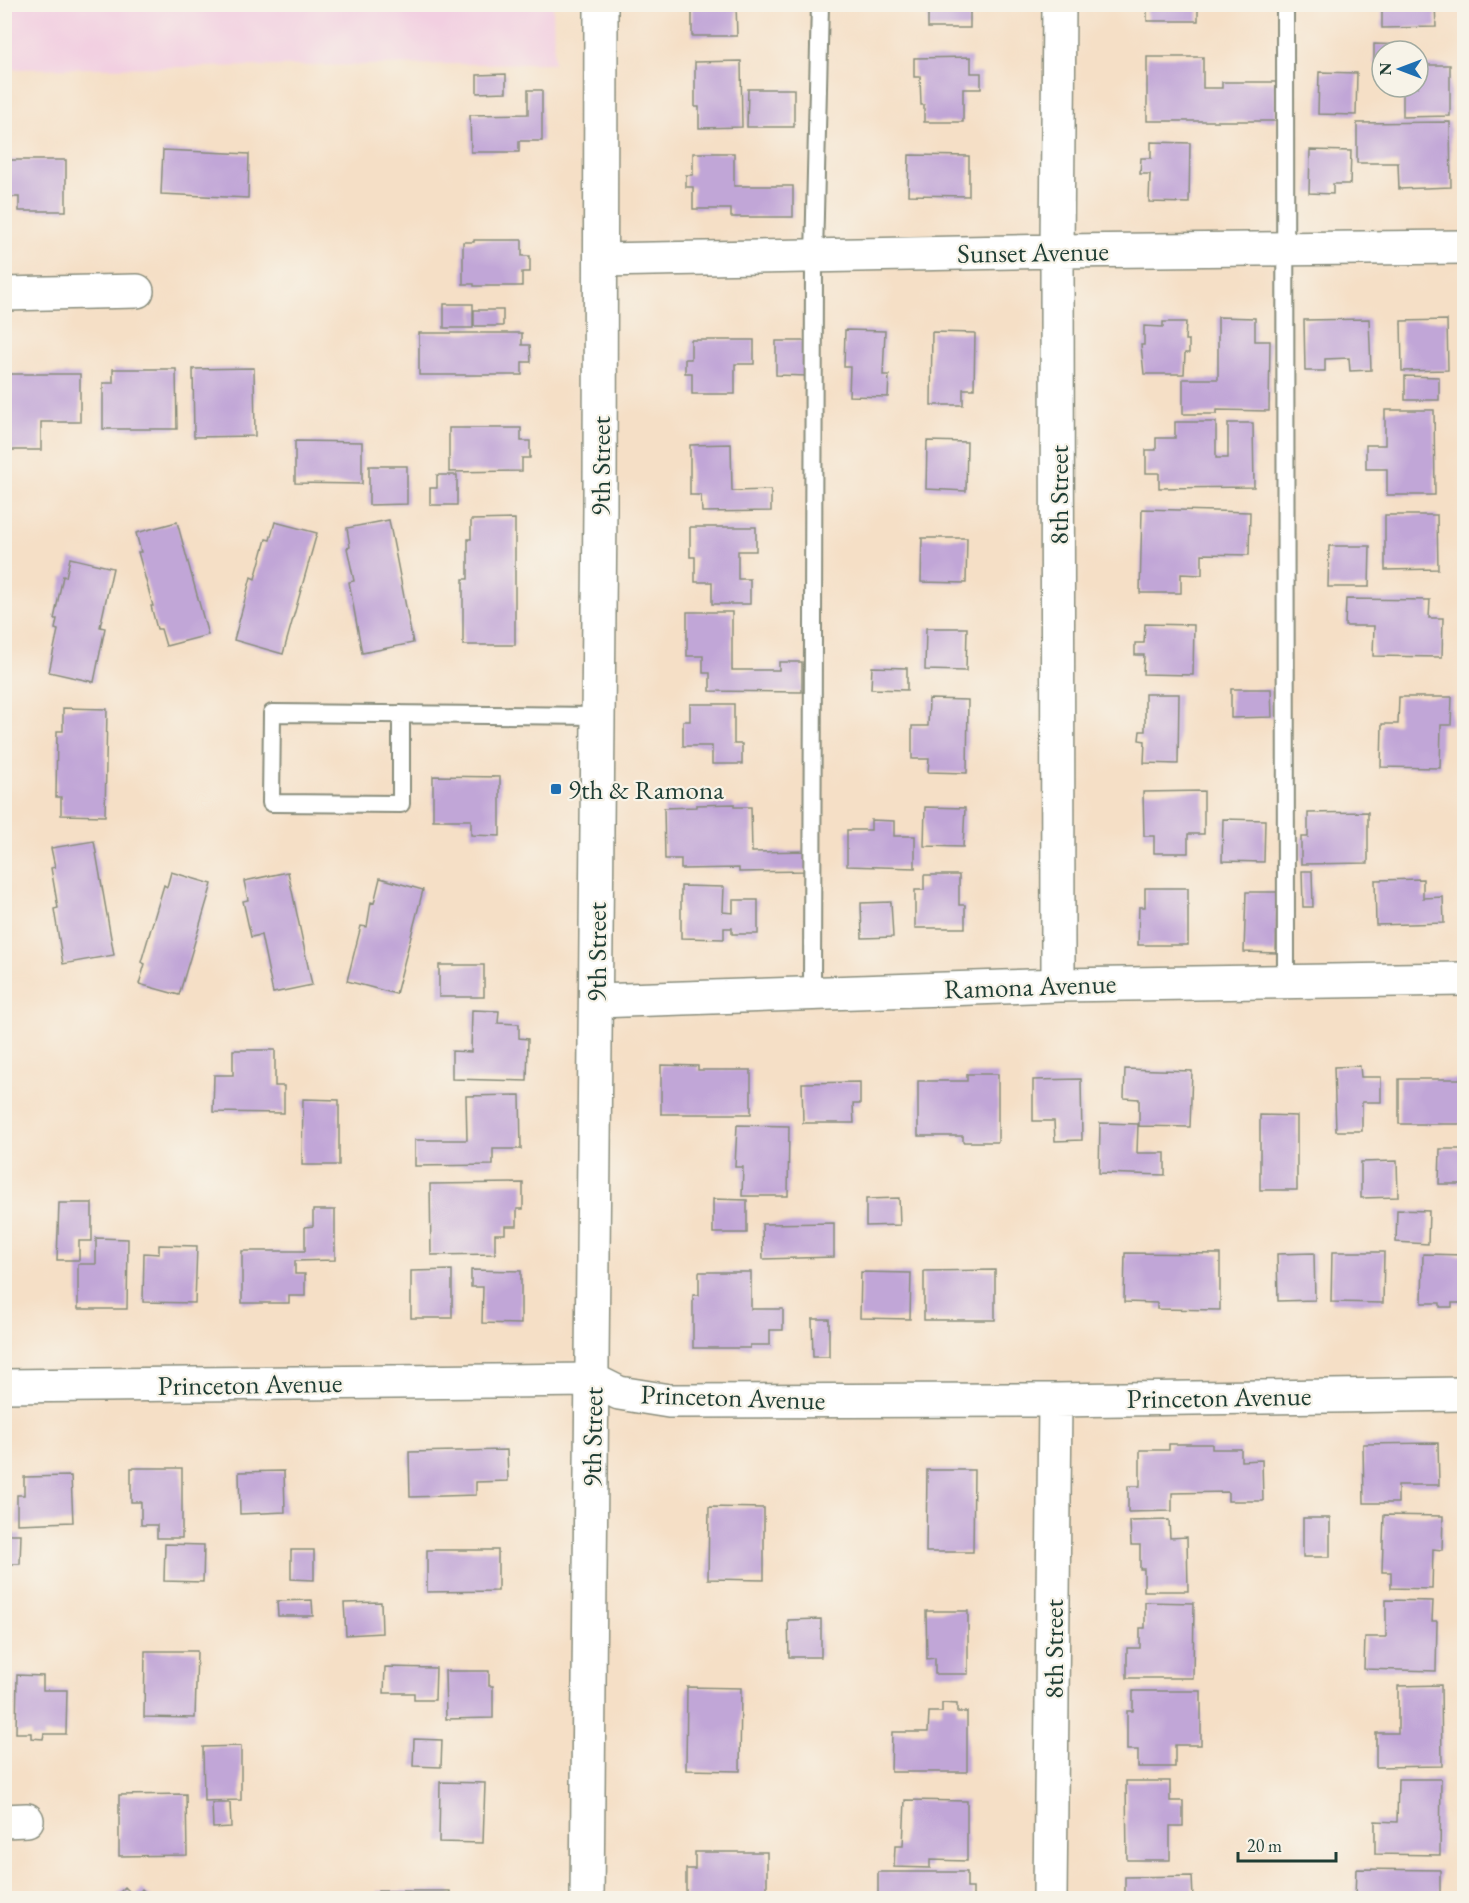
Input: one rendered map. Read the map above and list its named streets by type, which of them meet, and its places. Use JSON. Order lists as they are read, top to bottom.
{
  "streets": {
    "street": [
      "Sunset Avenue",
      "9th Street",
      "8th Street",
      "Ramona Avenue",
      "Princeton Avenue"
    ]
  },
  "crossings": [
    ["Sunset Avenue", "9th Street"],
    ["Sunset Avenue", "8th Street"],
    ["9th Street", "Ramona Avenue"],
    ["9th Street", "Princeton Avenue"],
    ["8th Street", "Ramona Avenue"],
    ["8th Street", "Princeton Avenue"]
  ],
  "places": {
    "transit": ["9th & Ramona"]
  },
  "scale_bar": "20 m",
  "north": "left"
}
